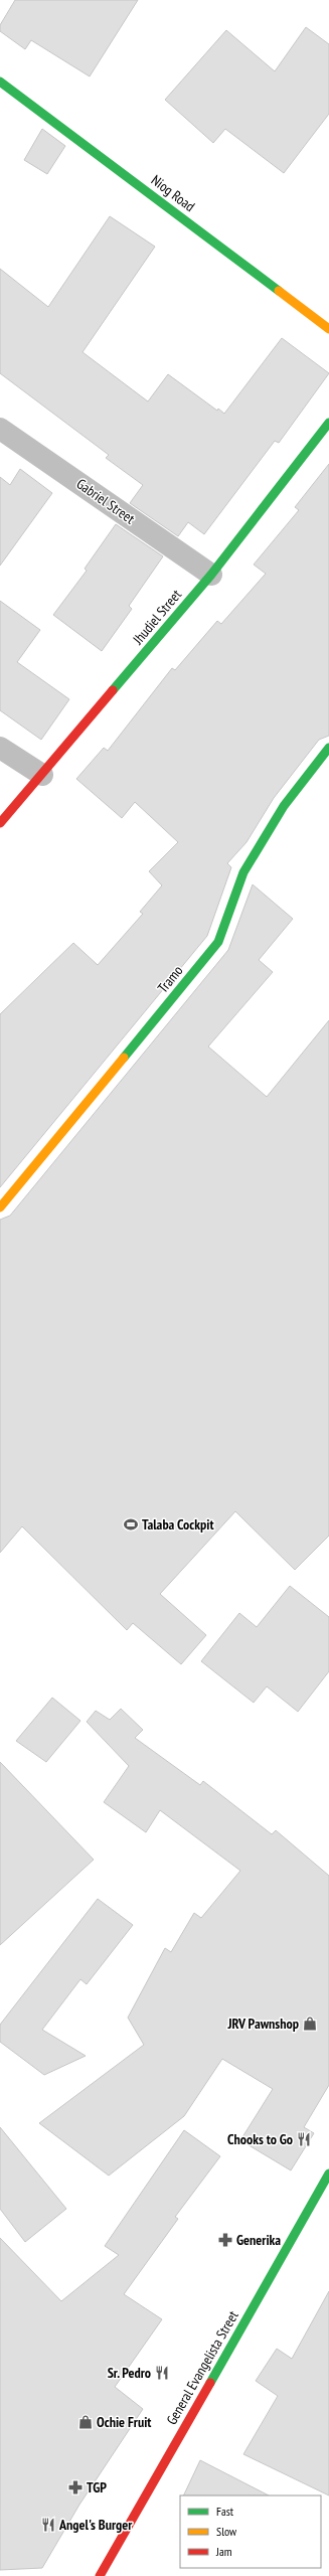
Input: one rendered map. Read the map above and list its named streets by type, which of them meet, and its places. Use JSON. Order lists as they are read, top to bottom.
{
  "streets": {
    "street": [
      "Niog Road",
      "Gabriel Street",
      "Jhudiel Street",
      "Tramo",
      "General Evangelista Street"
    ]
  },
  "crossings": [
    ["Gabriel Street", "Jhudiel Street"]
  ],
  "places": {
    "sports": ["Talaba Cockpit"],
    "shop": ["JRV Pawnshop", "Ochie Fruit"],
    "restaurant": ["Chooks to Go", "Sr. Pedro", "Angel's Burger"],
    "pharmacy": ["Generika", "TGP"]
  },
  "legend": ["Fast", "Slow", "Jam"]
}
